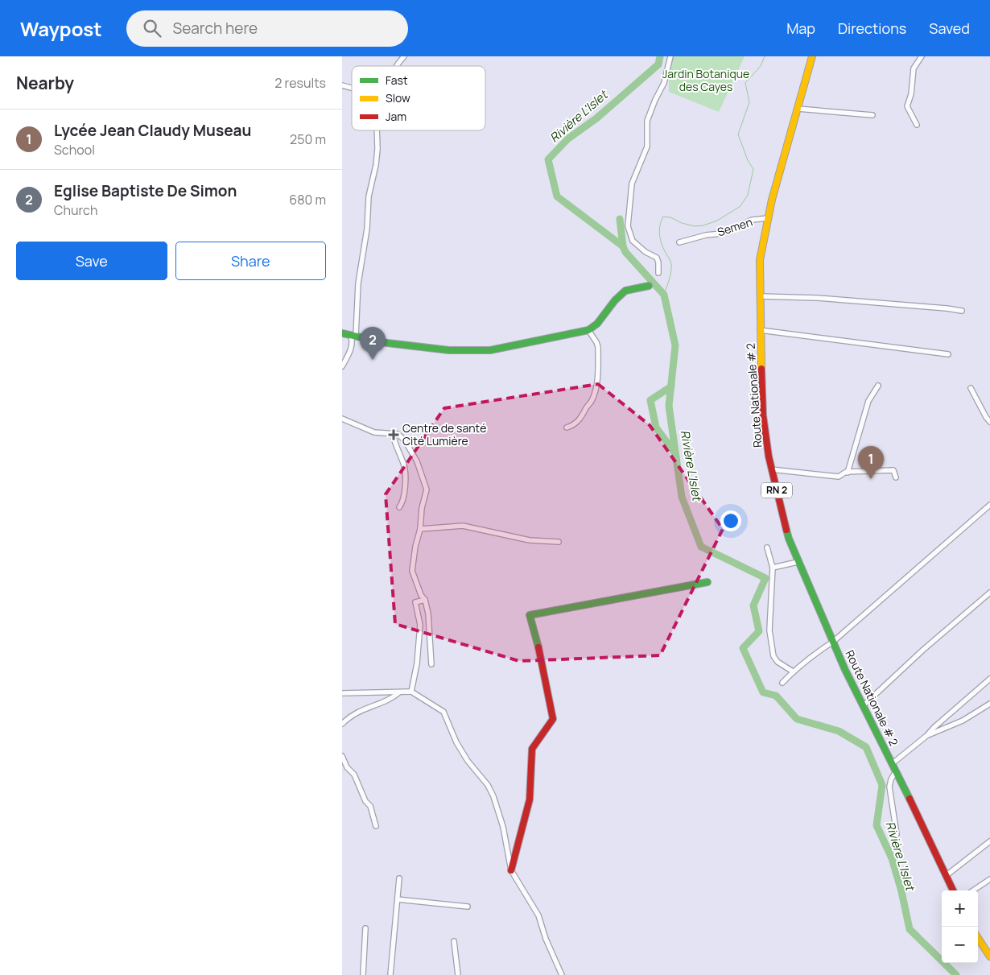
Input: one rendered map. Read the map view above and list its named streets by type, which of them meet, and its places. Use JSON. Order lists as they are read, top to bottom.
{
  "streets": {
    "main road": ["Route Nationale # 2", "RN 2"],
    "street": ["Semen"]
  },
  "crossings": [
    ["Semen", "Route Nationale # 2"]
  ],
  "water": ["Rivière L'Islet"],
  "parks": ["Jardin Botanique des Cayes"],
  "places": {
    "health": ["Centre de santé Cité Lumière"]
  },
  "legend": ["Fast", "Slow", "Jam"],
  "page": {
    "header": "Waypost",
    "search": "Search here",
    "nav": ["Map", "Directions", "Saved"],
    "heading": ["Nearby", "2 results"],
    "list": [
      {
        "mark": "1",
        "name": "Lycée Jean Claudy Museau",
        "note": "School",
        "value": "250 m"
      },
      {
        "mark": "2",
        "name": "Eglise Baptiste De Simon",
        "note": "Church",
        "value": "680 m"
      }
    ],
    "buttons": ["Save", "Share"],
    "pins": ["2", "1"],
    "map_buttons": ["+", "−"]
  }
}
